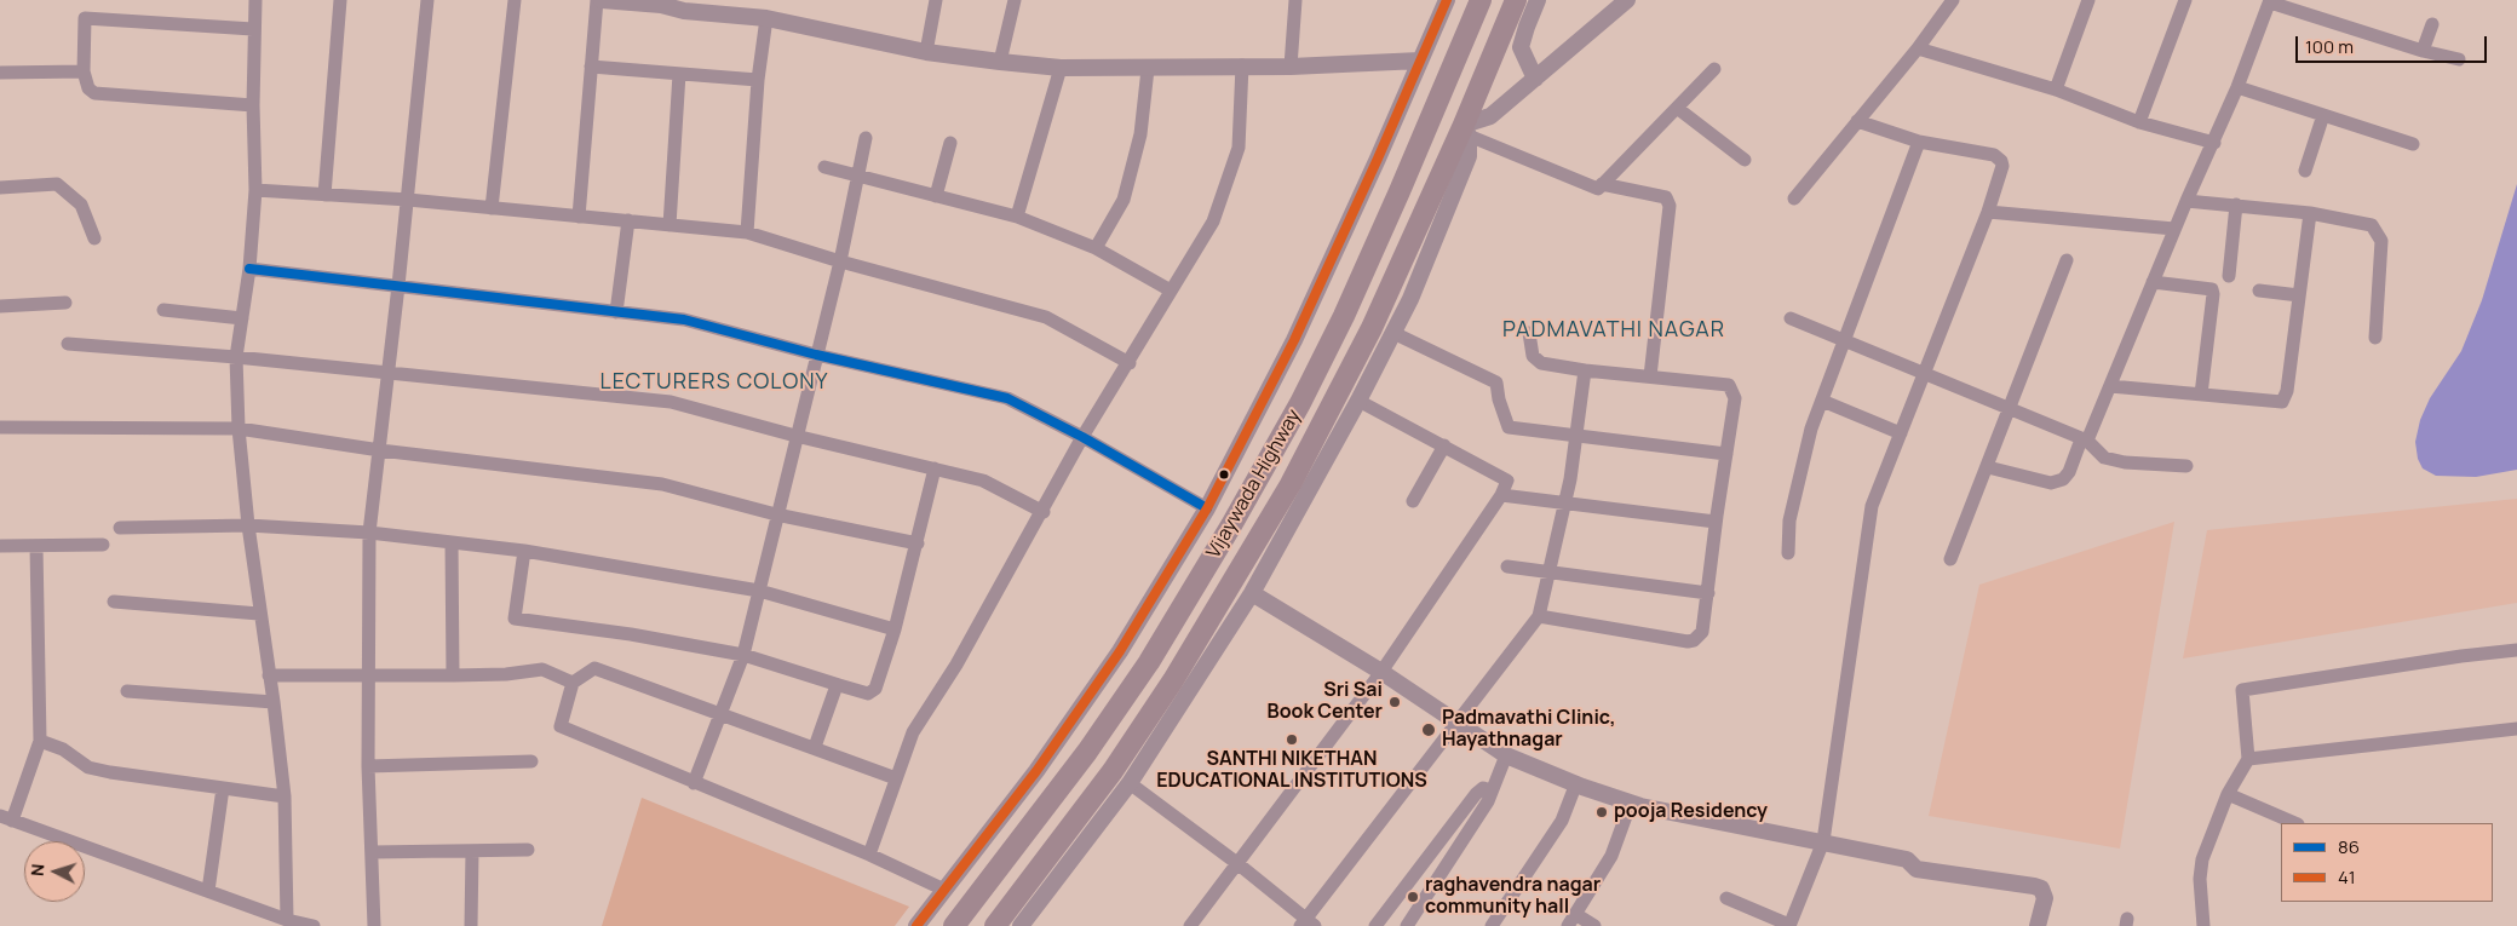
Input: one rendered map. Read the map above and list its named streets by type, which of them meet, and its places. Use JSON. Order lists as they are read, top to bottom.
{
  "streets": {
    "highway": ["Vijaywada Highway"]
  },
  "districts": ["PADMAVATHI NAGAR", "LECTURERS COLONY"],
  "places": [
    "Sri Sai Book Center",
    "Padmavathi Clinic, Hayathnagar",
    "SANTHI NIKETHAN EDUCATIONAL INSTITUTIONS",
    "pooja Residency",
    "raghavendra nagar community hall"
  ],
  "lines": ["transit line 41", "transit line 86"],
  "legend": ["86", "41"],
  "scale_bar": "100 m",
  "north": "left"
}
